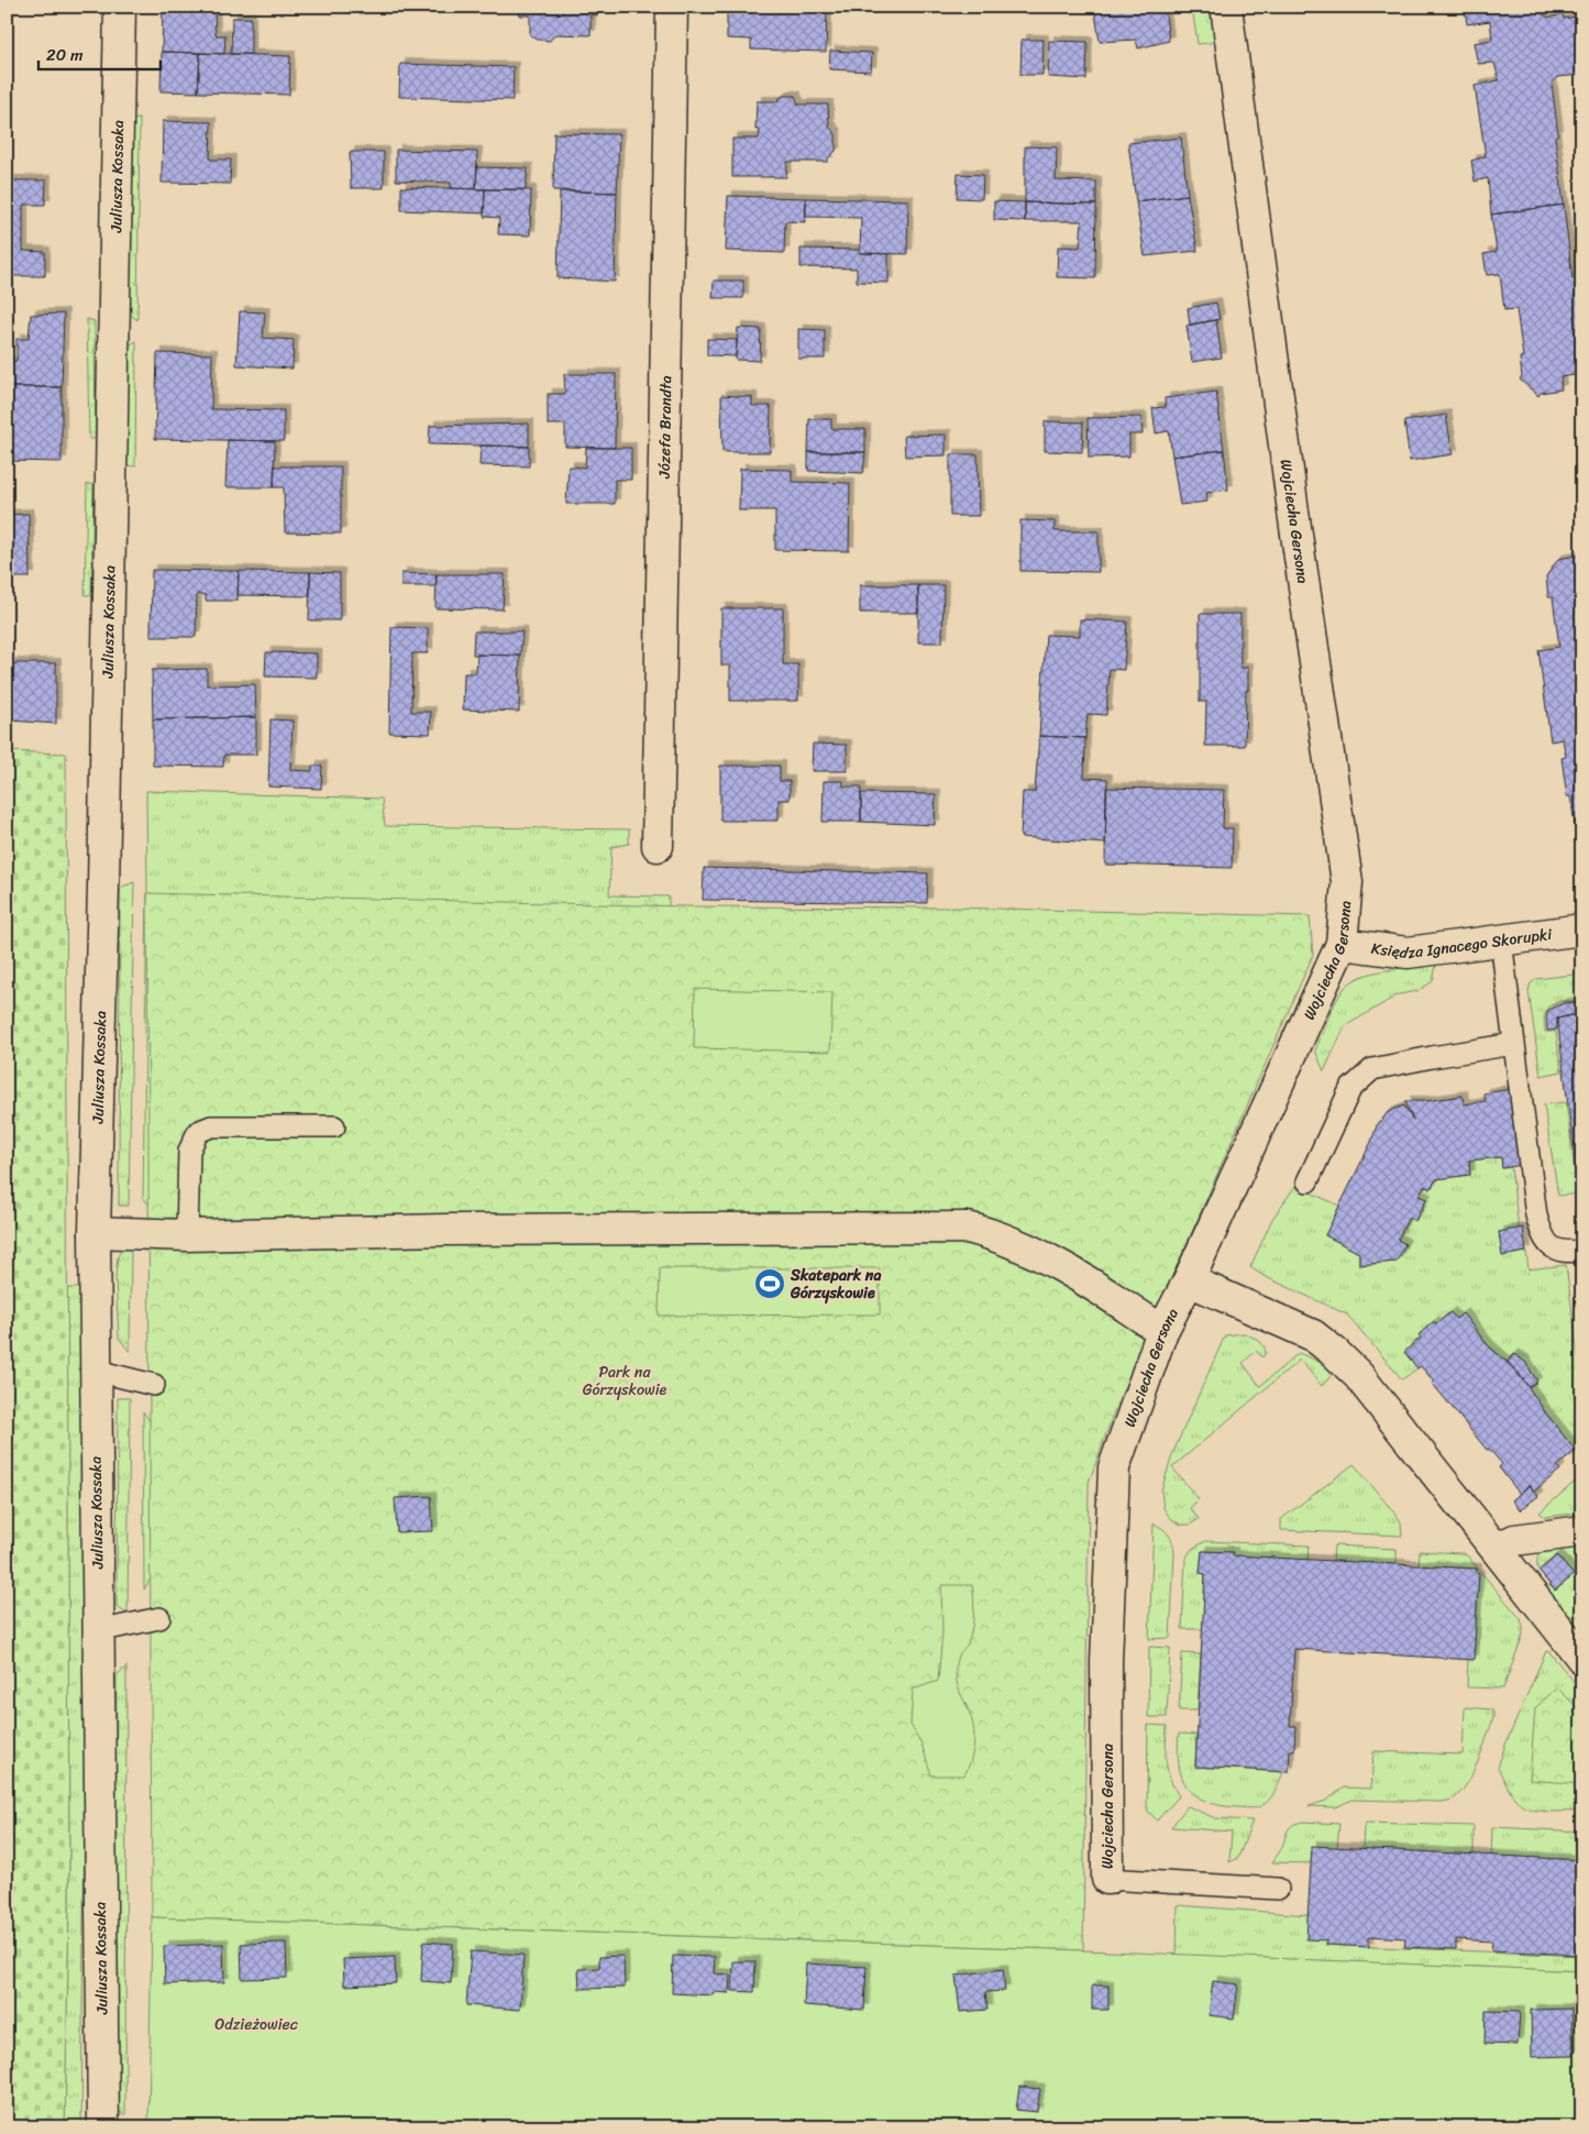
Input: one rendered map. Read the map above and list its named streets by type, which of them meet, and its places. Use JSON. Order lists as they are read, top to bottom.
{
  "streets": {
    "street": [
      "Juliusza Kossaka",
      "Józefa Brandta",
      "Wojciecha Gersona",
      "Księdza Ignacego Skorupki"
    ]
  },
  "crossings": [
    ["Wojciecha Gersona", "Księdza Ignacego Skorupki"]
  ],
  "parks": ["Park na Górzyskowie", "Odzieżowiec"],
  "places": {
    "sports": ["Skatepark na Górzyskowie"]
  },
  "scale_bar": "20 m"
}
